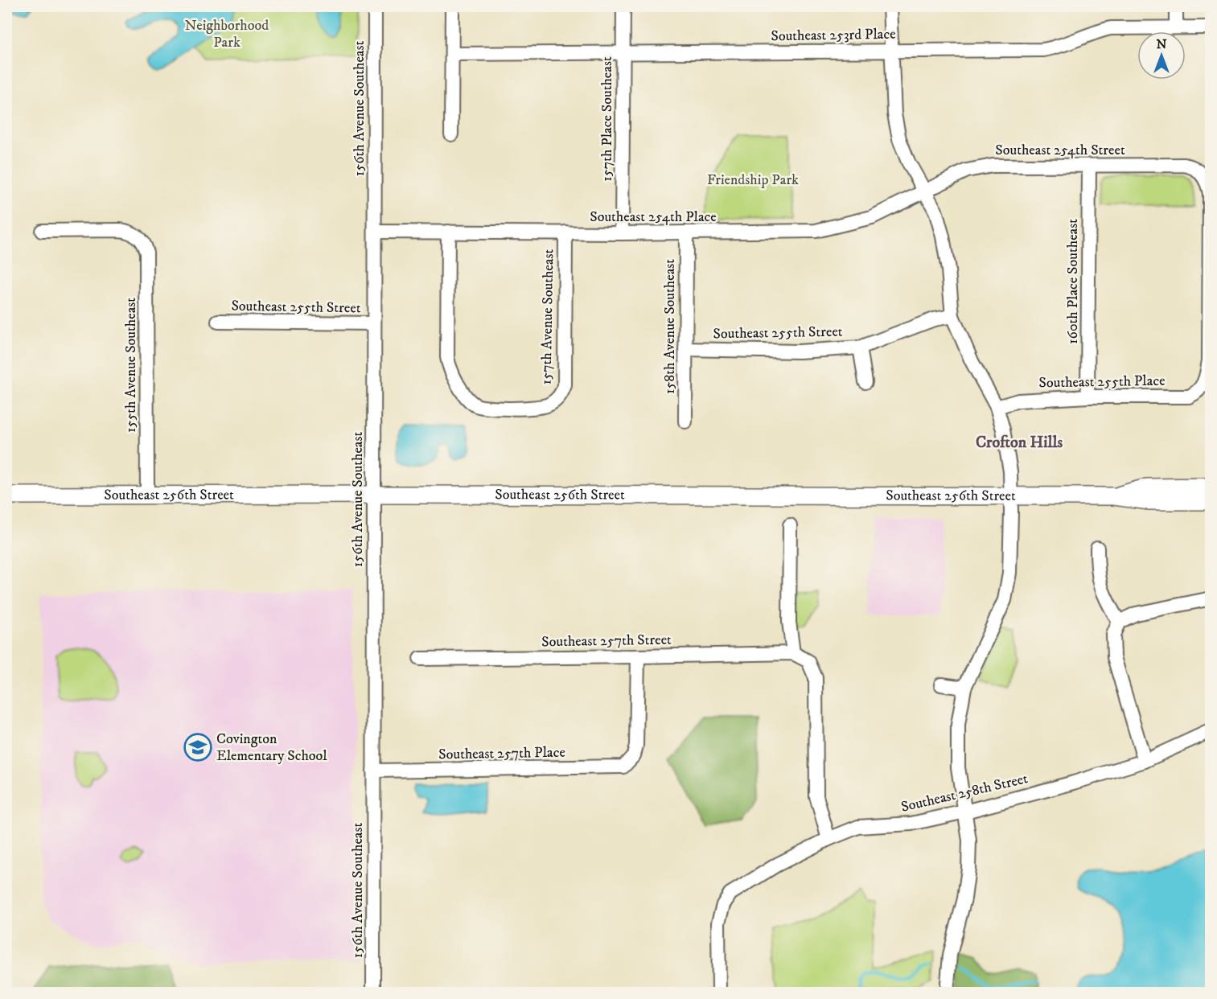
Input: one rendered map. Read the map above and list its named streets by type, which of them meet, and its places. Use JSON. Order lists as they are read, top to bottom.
{
  "streets": {
    "main road": ["Southeast 256th Street"],
    "street": [
      "Southeast 253rd Place",
      "156th Avenue Southeast",
      "157th Place Southeast",
      "Southeast 254th Street",
      "Southeast 254th Place",
      "160th Place Southeast",
      "Southeast 255th Street",
      "157th Avenue Southeast",
      "158th Avenue Southeast",
      "155th Avenue Southeast",
      "Southeast 255th Place",
      "Southeast 257th Street",
      "Southeast 257th Place",
      "Southeast 258th Street"
    ]
  },
  "crossings": [
    ["Southeast 253rd Place", "157th Place Southeast"],
    ["156th Avenue Southeast", "Southeast 254th Place"],
    ["156th Avenue Southeast", "Southeast 255th Street"],
    ["156th Avenue Southeast", "Southeast 256th Street"],
    ["156th Avenue Southeast", "Southeast 257th Place"],
    ["157th Place Southeast", "Southeast 254th Place"],
    ["Southeast 254th Street", "Southeast 254th Place"],
    ["Southeast 254th Street", "160th Place Southeast"],
    ["Southeast 254th Street", "Southeast 255th Place"],
    ["Southeast 254th Place", "157th Avenue Southeast"],
    ["Southeast 254th Place", "158th Avenue Southeast"],
    ["160th Place Southeast", "Southeast 255th Place"],
    ["Southeast 255th Street", "158th Avenue Southeast"],
    ["155th Avenue Southeast", "Southeast 256th Street"],
    ["Southeast 257th Street", "Southeast 257th Place"]
  ],
  "districts": ["Crofton Hills"],
  "parks": ["Neighborhood Park", "Friendship Park"],
  "places": {
    "school or university": ["Covington Elementary School"]
  },
  "north": "top"
}
